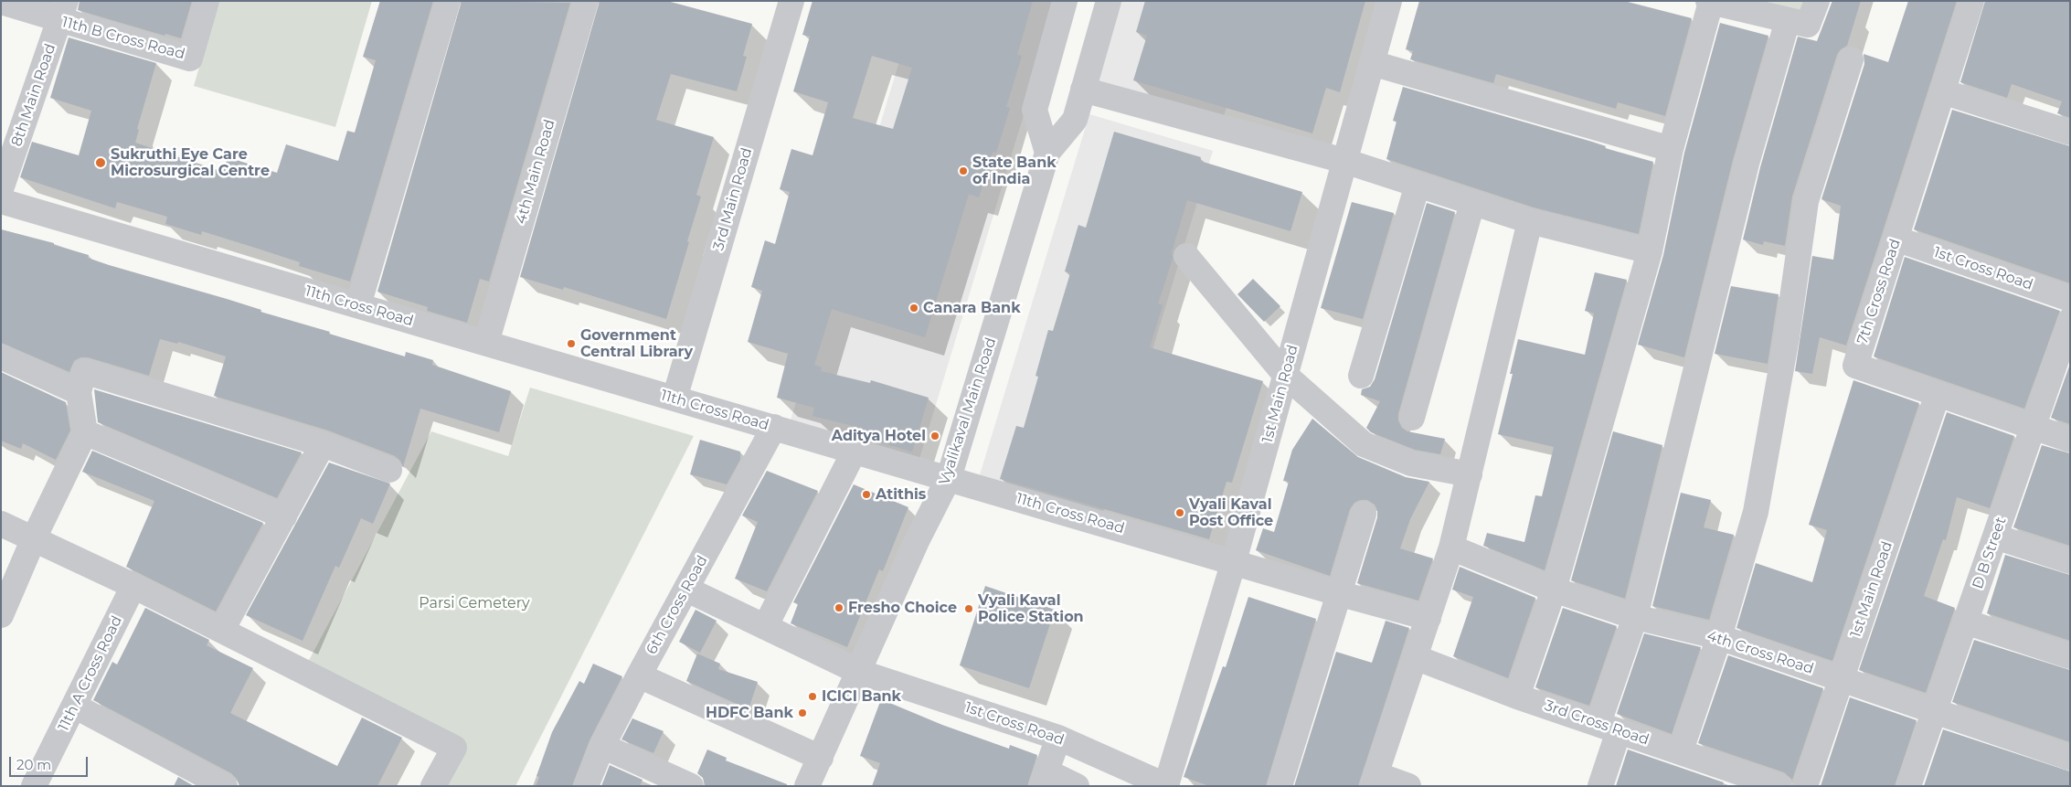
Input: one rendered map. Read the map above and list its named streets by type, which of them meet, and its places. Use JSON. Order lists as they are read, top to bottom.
{
  "streets": {
    "street": [
      "11th B Cross Road",
      "8th Main Road",
      "4th Main Road",
      "3rd Main Road",
      "1st Cross Road",
      "7th Cross Road",
      "11th Cross Road",
      "1st Main Road",
      "Vyalikaval Main Road",
      "D B Street",
      "6th Cross Road",
      "4th Cross Road",
      "11th A Cross Road",
      "3rd Cross Road"
    ]
  },
  "crossings": [
    ["11th B Cross Road", "8th Main Road"],
    ["4th Main Road", "11th Cross Road"],
    ["3rd Main Road", "11th Cross Road"],
    ["1st Cross Road", "7th Cross Road"],
    ["1st Cross Road", "1st Main Road"],
    ["1st Cross Road", "Vyalikaval Main Road"],
    ["1st Cross Road", "6th Cross Road"],
    ["7th Cross Road", "1st Main Road"],
    ["7th Cross Road", "D B Street"],
    ["11th Cross Road", "1st Main Road"],
    ["11th Cross Road", "Vyalikaval Main Road"],
    ["11th Cross Road", "6th Cross Road"],
    ["1st Main Road", "4th Cross Road"],
    ["D B Street", "4th Cross Road"]
  ],
  "parks": ["Parsi Cemetery"],
  "places": [
    "Sukruthi Eye Care Microsurgical Centre",
    "State Bank of India",
    "Canara Bank",
    "Government Central Library",
    "Aditya Hotel",
    "Atithis",
    "Vyali Kaval Post Office",
    "Fresho Choice",
    "Vyali Kaval Police Station",
    "ICICI Bank",
    "HDFC Bank"
  ],
  "scale_bar": "20 m"
}
